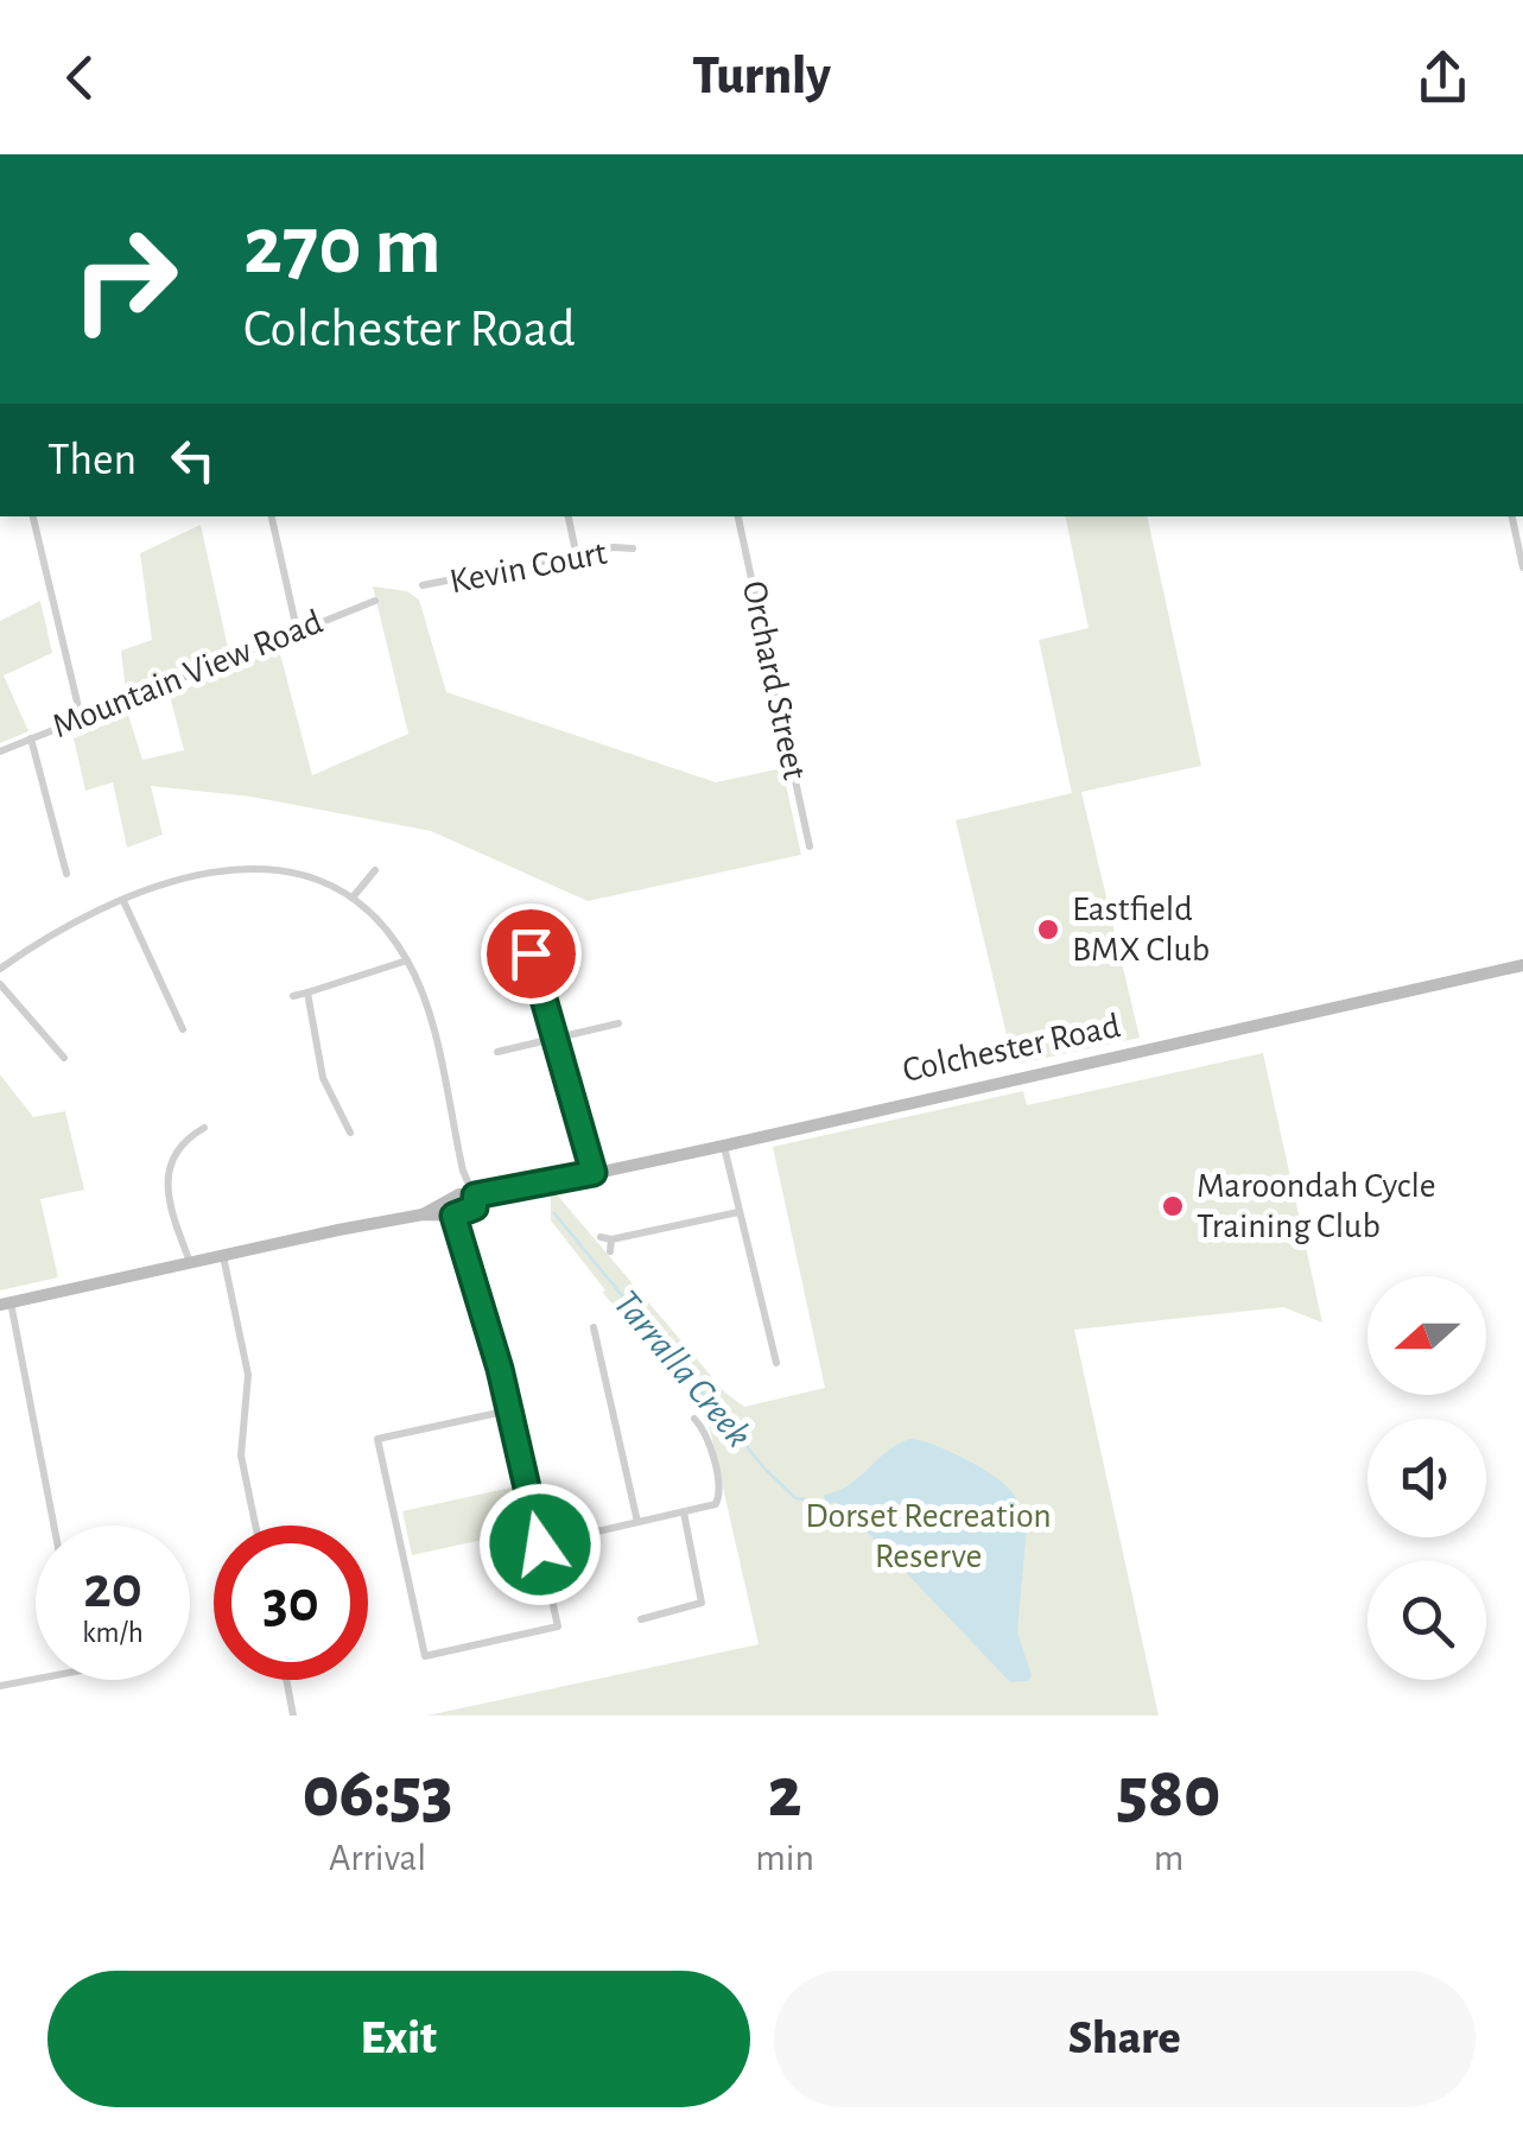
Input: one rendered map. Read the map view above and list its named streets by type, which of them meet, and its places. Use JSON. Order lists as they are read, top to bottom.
{
  "streets": {
    "main road": ["Colchester Road"],
    "street": ["Kevin Court", "Mountain View Road", "Orchard Street"]
  },
  "water": ["Tarralla Creek"],
  "parks": ["Dorset Recreation Reserve"],
  "places": ["Eastfield BMX Club", "Maroondah Cycle Training Club"],
  "north": "left",
  "page": {
    "header": "Turnly",
    "turn": ["270 m", "Colchester Road"],
    "then": "Then",
    "speed": "20 km/h",
    "limit": "30",
    "eta": [
      "06:53",
      "Arrival",
      "2",
      "min",
      "580",
      "m"
    ],
    "buttons": ["Exit", "Share"]
  }
}
